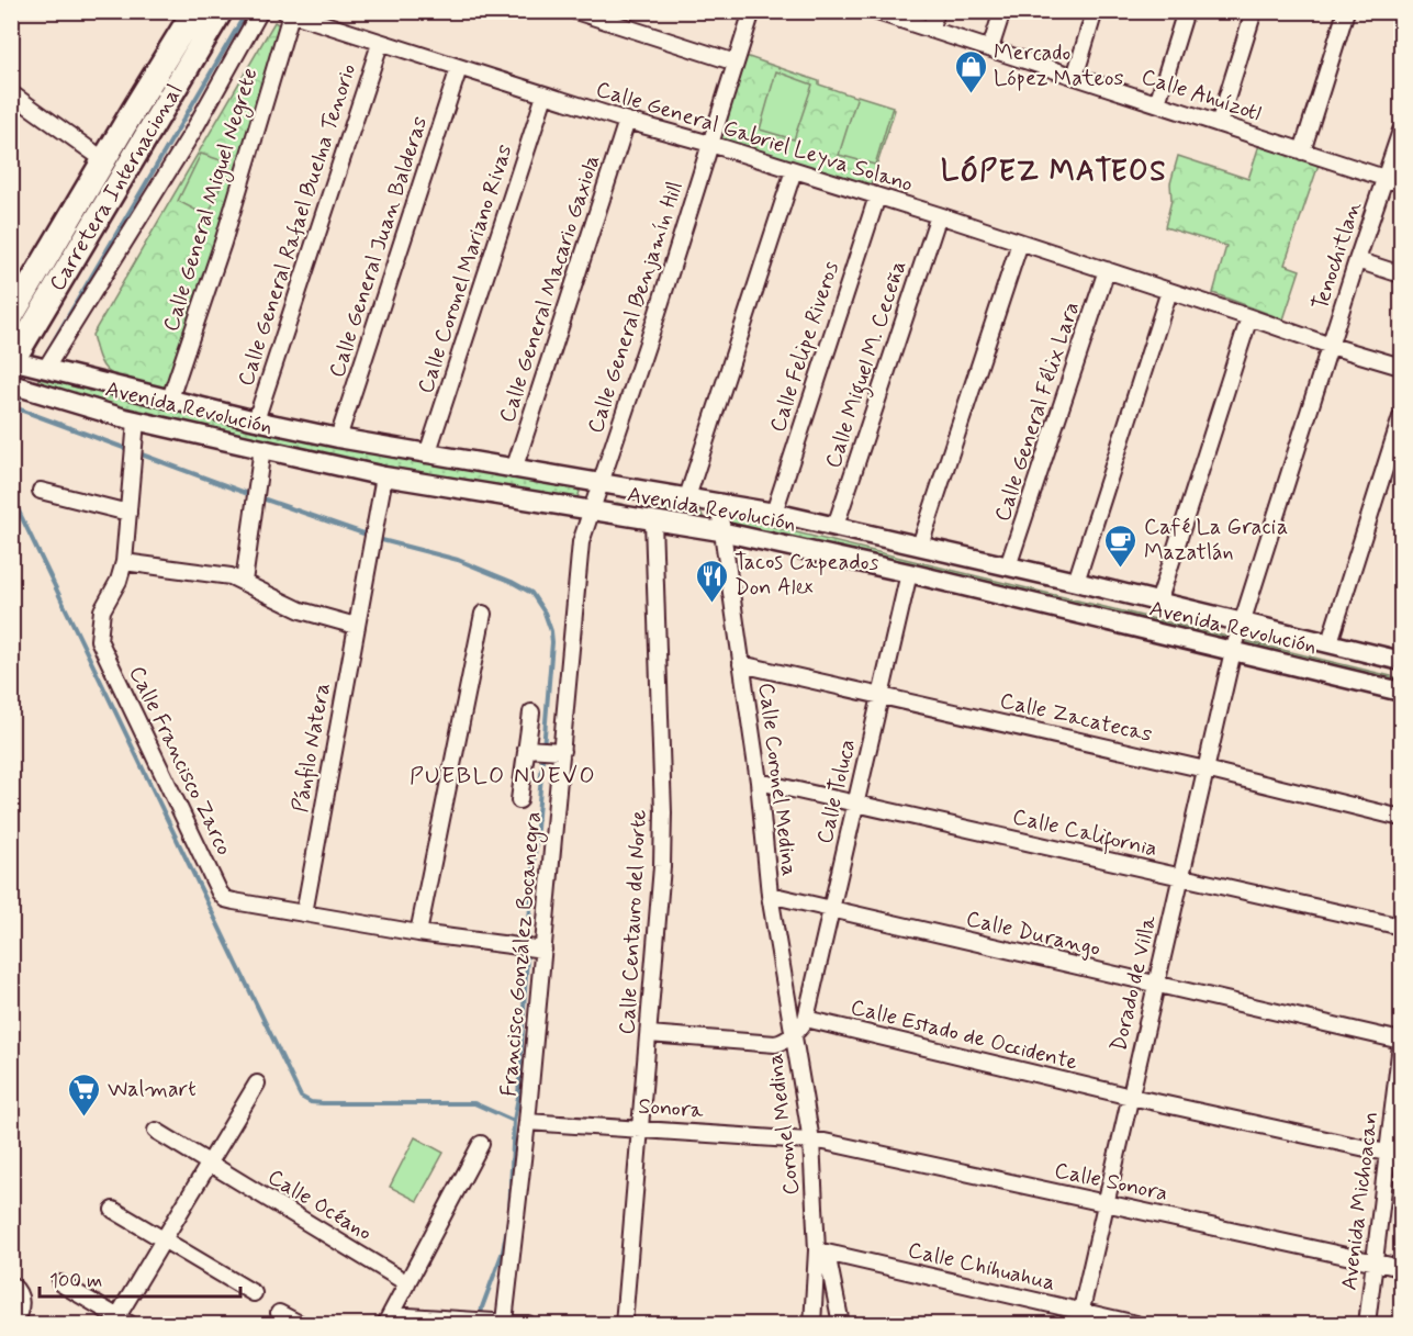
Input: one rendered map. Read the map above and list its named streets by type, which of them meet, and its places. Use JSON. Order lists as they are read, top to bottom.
{
  "streets": {
    "main road": ["Carretera Internacional"],
    "street": [
      "Calle Ahuízotl",
      "Calle General Gabriel Leyva Solano",
      "Calle General Miguel Negrete",
      "Calle General Rafael Buelna Tenorio",
      "Calle General Juan Balderas",
      "Tenochitlan",
      "Calle Coronel Mariano Rivas",
      "Calle General Macario Gaxiola",
      "Calle General Benjamín Hill",
      "Calle Felipe Riveros",
      "Calle Miguel M. Ceceña",
      "Avenida Revolución",
      "Calle General Félix Lara",
      "Calle Zacatecas",
      "Pánfilo Natera",
      "Calle Francisco Zarco",
      "Calle Coronel Medina",
      "Calle Toluca",
      "Calle California",
      "Calle Centauro del Norte",
      "Calle Durango",
      "Francisco González Bocanegra",
      "Dorado de Villa",
      "Calle Estado de Occidente",
      "Sonora",
      "Coronel Medina",
      "Calle Sonora",
      "Avenida Michoacan",
      "Calle Océano",
      "Calle Chihuahua"
    ]
  },
  "crossings": [
    ["Calle Ahuízotl", "Tenochitlan"],
    ["Calle General Gabriel Leyva Solano", "Calle General Miguel Negrete"],
    ["Calle General Gabriel Leyva Solano", "Calle General Rafael Buelna Tenorio"],
    ["Calle General Gabriel Leyva Solano", "Calle General Juan Balderas"],
    ["Calle General Gabriel Leyva Solano", "Tenochitlan"],
    ["Calle General Gabriel Leyva Solano", "Calle Coronel Mariano Rivas"],
    ["Calle General Gabriel Leyva Solano", "Calle General Macario Gaxiola"],
    ["Calle General Gabriel Leyva Solano", "Calle General Benjamín Hill"],
    ["Calle General Gabriel Leyva Solano", "Calle Felipe Riveros"],
    ["Calle General Gabriel Leyva Solano", "Calle Miguel M. Ceceña"],
    ["Calle General Gabriel Leyva Solano", "Calle General Félix Lara"],
    ["Carretera Internacional", "Avenida Revolución"],
    ["Calle General Miguel Negrete", "Avenida Revolución"],
    ["Calle General Rafael Buelna Tenorio", "Avenida Revolución"],
    ["Calle General Juan Balderas", "Avenida Revolución"],
    ["Tenochitlan", "Avenida Revolución"],
    ["Tenochitlan", "Dorado de Villa"],
    ["Calle Coronel Mariano Rivas", "Avenida Revolución"],
    ["Calle General Macario Gaxiola", "Avenida Revolución"],
    ["Calle General Benjamín Hill", "Avenida Revolución"],
    ["Calle General Benjamín Hill", "Francisco González Bocanegra"],
    ["Calle Felipe Riveros", "Avenida Revolución"],
    ["Calle Miguel M. Ceceña", "Avenida Revolución"],
    ["Avenida Revolución", "Calle General Félix Lara"],
    ["Avenida Revolución", "Pánfilo Natera"],
    ["Avenida Revolución", "Calle Coronel Medina"],
    ["Avenida Revolución", "Calle Toluca"],
    ["Avenida Revolución", "Calle Centauro del Norte"],
    ["Avenida Revolución", "Francisco González Bocanegra"],
    ["Avenida Revolución", "Dorado de Villa"],
    ["Calle Zacatecas", "Calle Coronel Medina"],
    ["Calle Zacatecas", "Calle Toluca"],
    ["Calle Zacatecas", "Dorado de Villa"],
    ["Pánfilo Natera", "Calle Francisco Zarco"],
    ["Calle Coronel Medina", "Calle California"],
    ["Calle Coronel Medina", "Calle Durango"],
    ["Calle Coronel Medina", "Coronel Medina"],
    ["Calle Toluca", "Calle California"],
    ["Calle Toluca", "Calle Durango"],
    ["Calle Toluca", "Calle Estado de Occidente"],
    ["Calle California", "Dorado de Villa"],
    ["Calle Centauro del Norte", "Sonora"],
    ["Calle Durango", "Dorado de Villa"],
    ["Calle Durango", "Avenida Michoacan"],
    ["Francisco González Bocanegra", "Sonora"],
    ["Dorado de Villa", "Calle Estado de Occidente"],
    ["Dorado de Villa", "Calle Sonora"],
    ["Dorado de Villa", "Calle Chihuahua"],
    ["Calle Estado de Occidente", "Avenida Michoacan"],
    ["Sonora", "Coronel Medina"],
    ["Sonora", "Calle Sonora"],
    ["Coronel Medina", "Calle Sonora"],
    ["Coronel Medina", "Calle Chihuahua"],
    ["Calle Sonora", "Avenida Michoacan"]
  ],
  "districts": ["LÓPEZ MATEOS", "PUEBLO NUEVO"],
  "places": {
    "shop": ["Mercado López Mateos"],
    "cafe": ["Café La Gracia Mazatlán"],
    "restaurant": ["Tacos Capeados Don Alex"],
    "supermarket": ["Walmart"]
  },
  "scale_bar": "100 m"
}
